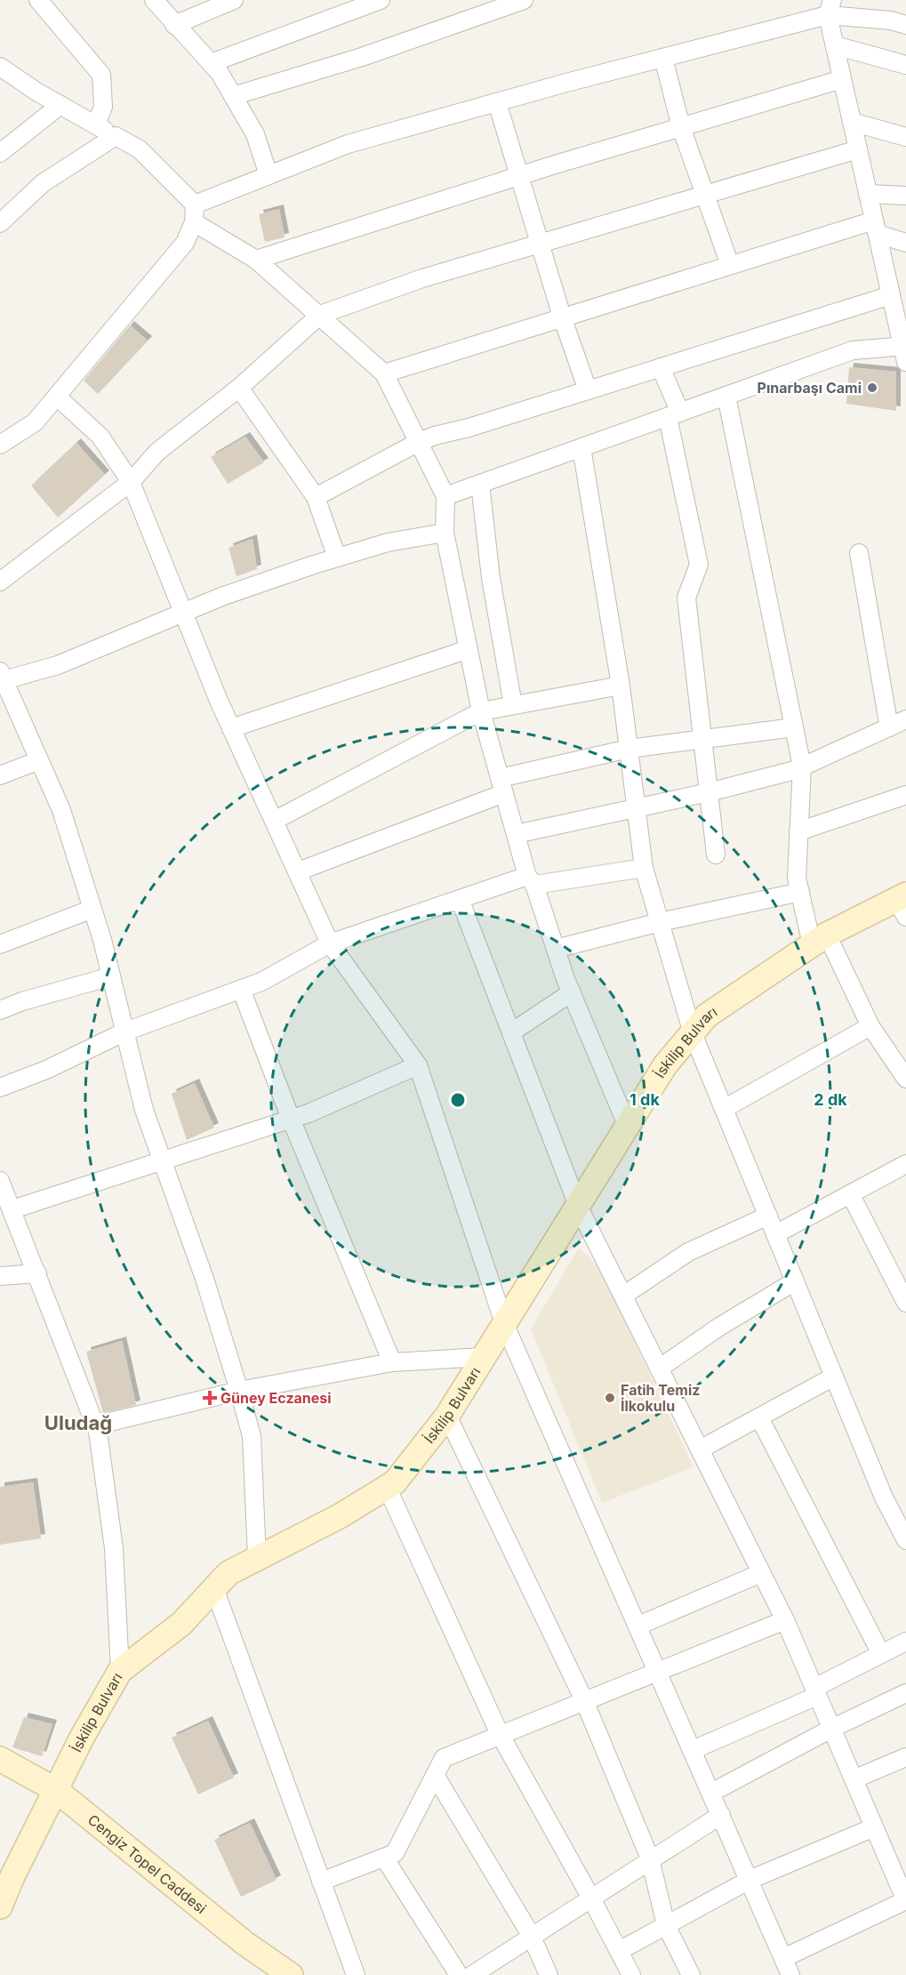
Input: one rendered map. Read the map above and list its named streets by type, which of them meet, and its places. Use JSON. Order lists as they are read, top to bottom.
{
  "streets": {
    "main road": ["İskilip Bulvarı", "Cengiz Topel Caddesi"]
  },
  "crossings": [
    ["İskilip Bulvarı", "Cengiz Topel Caddesi"]
  ],
  "districts": ["Uludağ"],
  "places": {
    "other": ["Pınarbaşı Cami", "Fatih Temiz İlkokulu"],
    "health": ["Güney Eczanesi"]
  },
  "rings": ["1 dk", "2 dk"]
}
